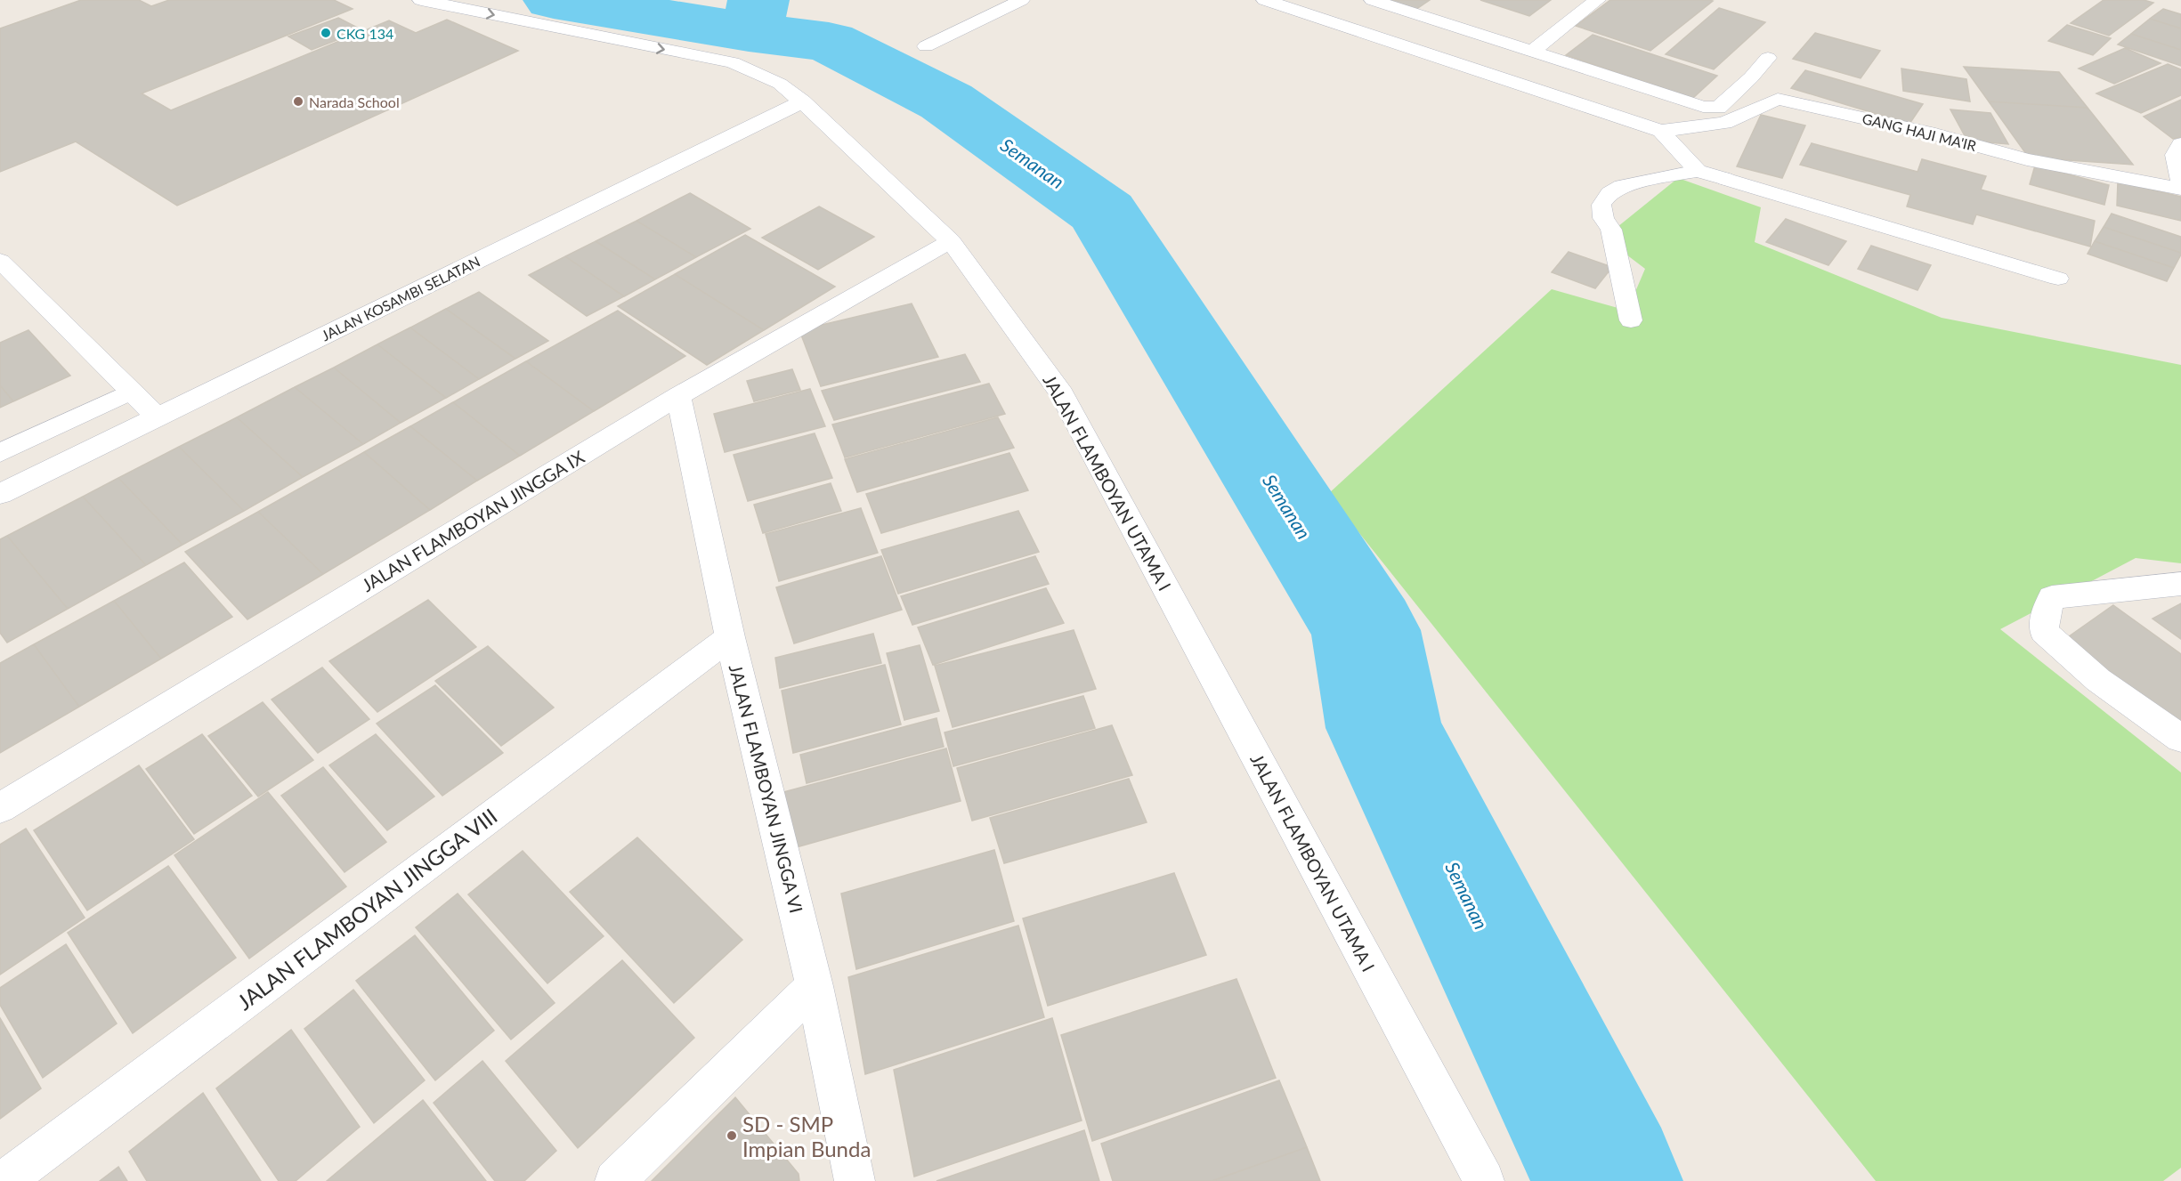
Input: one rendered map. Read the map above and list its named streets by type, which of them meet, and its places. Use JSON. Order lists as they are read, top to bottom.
{
  "streets": {
    "street": [
      "GANG HAJI MA'IR",
      "JALAN KOSAMBI SELATAN",
      "JALAN FLAMBOYAN UTAMA I",
      "JALAN FLAMBOYAN JINGGA IX",
      "JALAN FLAMBOYAN JINGGA VI",
      "JALAN FLAMBOYAN JINGGA VIII"
    ]
  },
  "crossings": [
    ["JALAN KOSAMBI SELATAN", "JALAN FLAMBOYAN UTAMA I"],
    ["JALAN FLAMBOYAN UTAMA I", "JALAN FLAMBOYAN JINGGA IX"],
    ["JALAN FLAMBOYAN JINGGA IX", "JALAN FLAMBOYAN JINGGA VI"],
    ["JALAN FLAMBOYAN JINGGA VI", "JALAN FLAMBOYAN JINGGA VIII"]
  ],
  "water": ["Semanan"],
  "places": ["CKG 134", "Narada School", "SD - SMP Impian Bunda"]
}
